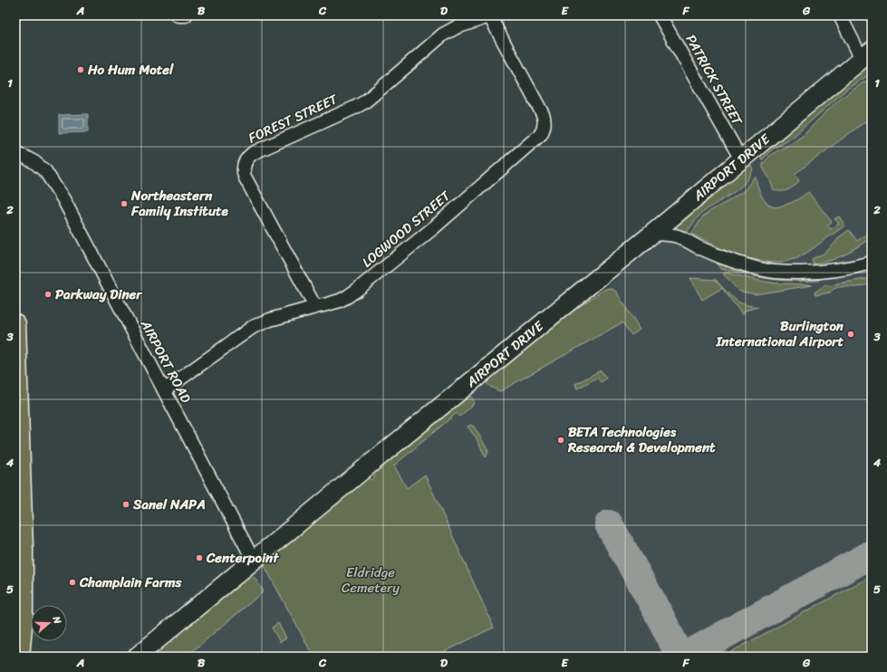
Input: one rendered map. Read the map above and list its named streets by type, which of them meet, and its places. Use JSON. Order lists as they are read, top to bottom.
{
  "streets": {
    "main road": ["AIRPORT DRIVE"],
    "street": [
      "PATRICK STREET",
      "FOREST STREET",
      "LOGWOOD STREET",
      "AIRPORT ROAD"
    ]
  },
  "crossings": [
    ["PATRICK STREET", "AIRPORT DRIVE"],
    ["FOREST STREET", "LOGWOOD STREET"],
    ["AIRPORT DRIVE", "AIRPORT ROAD"],
    ["LOGWOOD STREET", "AIRPORT ROAD"]
  ],
  "parks": ["Eldridge Cemetery"],
  "places": [
    "Ho Hum Motel",
    "Northeastern Family Institute",
    "Parkway Diner",
    "Burlington International Airport",
    "BETA Technologies Research & Development",
    "Sanel NAPA",
    "Centerpoint",
    "Champlain Farms"
  ],
  "north": "right",
  "grid": {
    "columns": [
      "A",
      "B",
      "C",
      "D",
      "E",
      "F",
      "G"
    ],
    "rows": [
      "1",
      "2",
      "3",
      "4",
      "5"
    ]
  }
}
